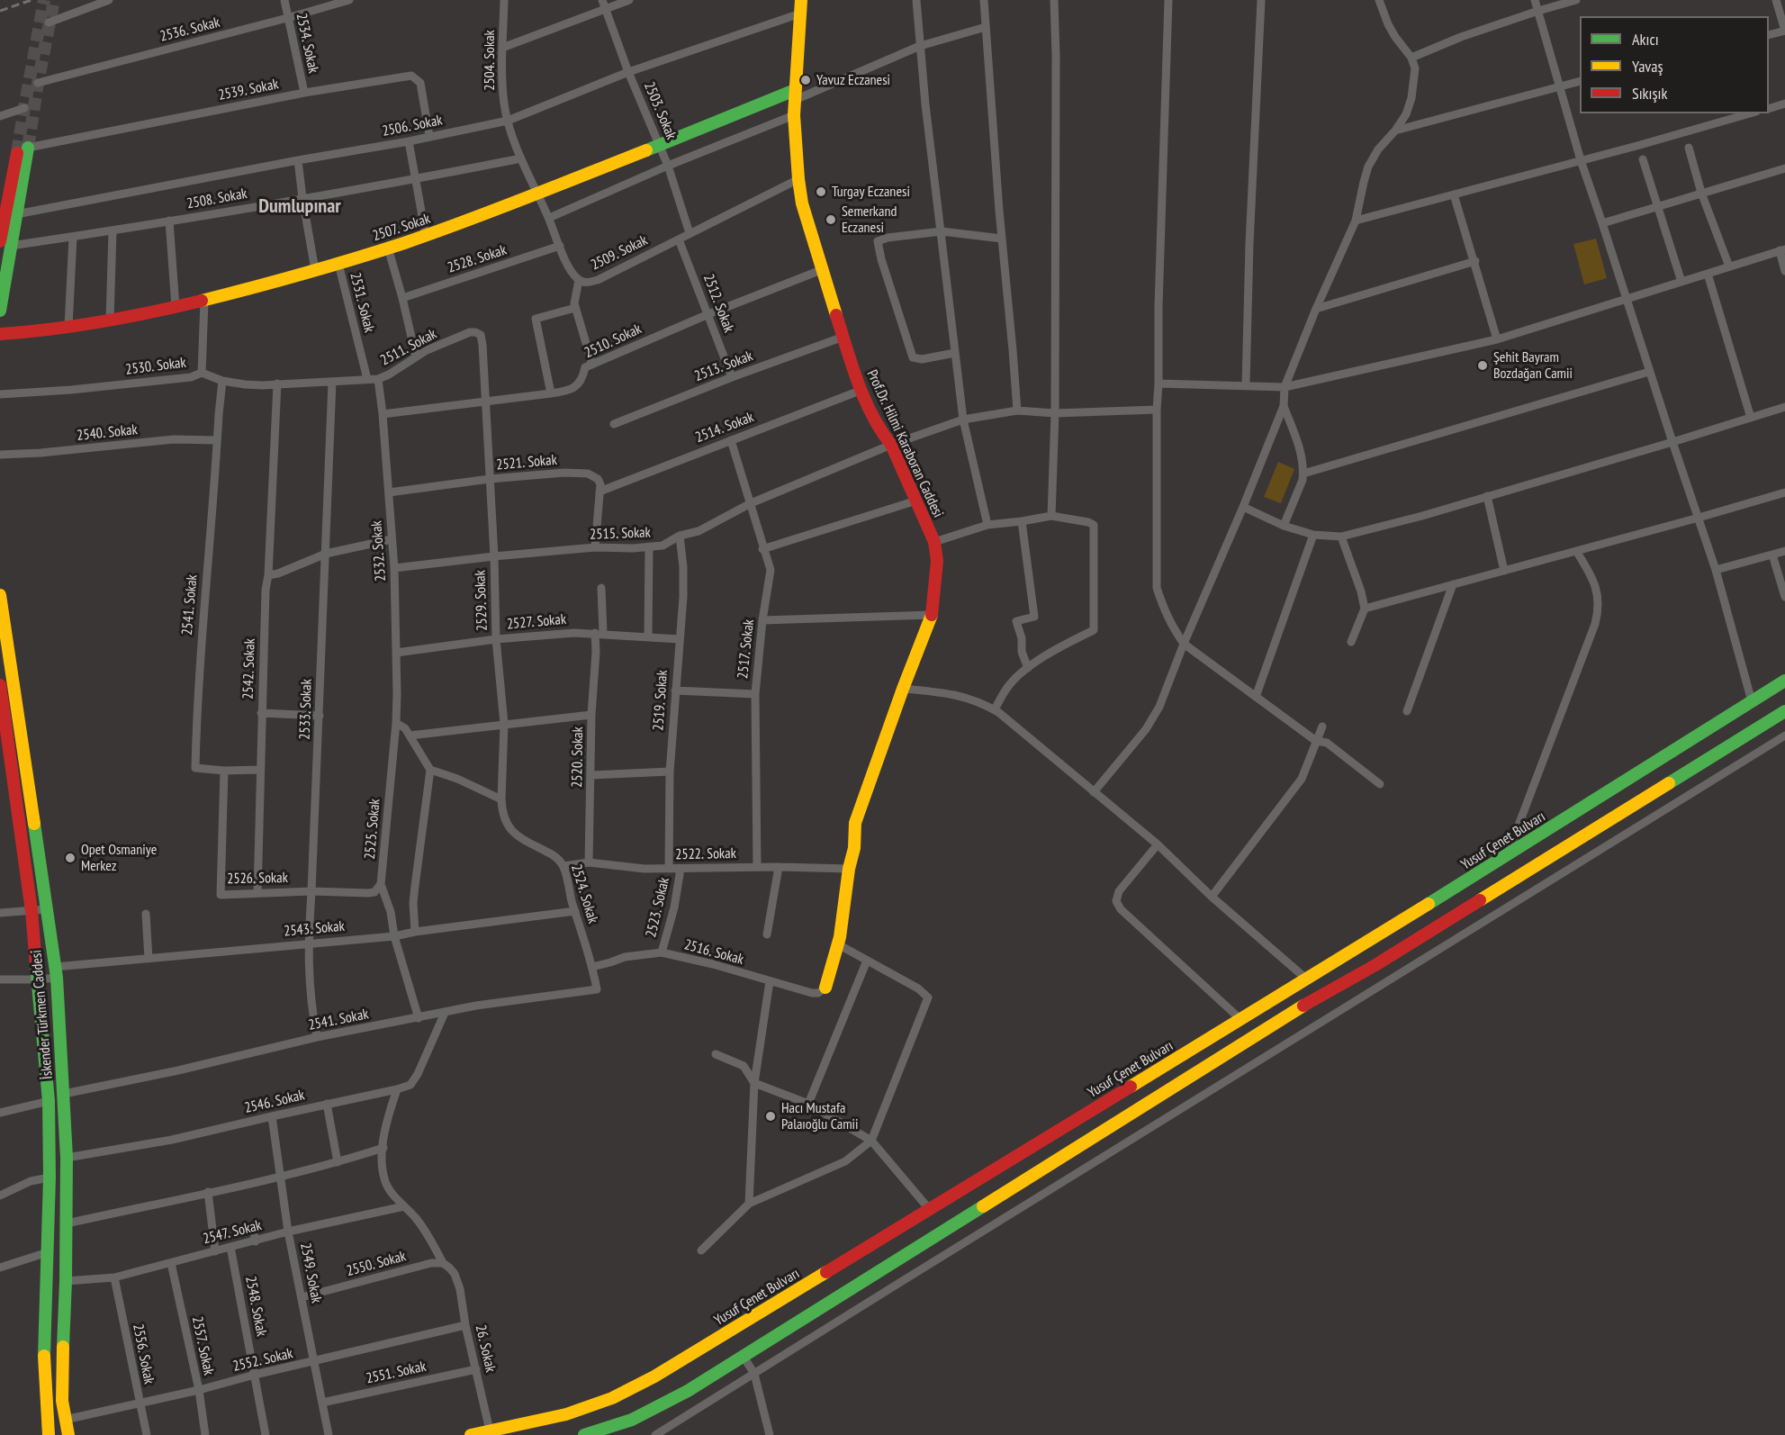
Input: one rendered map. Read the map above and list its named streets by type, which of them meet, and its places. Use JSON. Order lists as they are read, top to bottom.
{
  "streets": {
    "main road": [
      "2507. Sokak",
      "Prof.Dr. Hilmi Karaboran Caddesi",
      "Yusuf Çenet Bulvarı",
      "İskender Türkmen Caddesi"
    ],
    "street": [
      "2536. Sokak",
      "2534. Sokak",
      "2504. Sokak",
      "2539. Sokak",
      "2503. Sokak",
      "2506. Sokak",
      "2508. Sokak",
      "2509. Sokak",
      "2528. Sokak",
      "2531. Sokak",
      "2512. Sokak",
      "2510. Sokak",
      "2511. Sokak",
      "2530. Sokak",
      "2513. Sokak",
      "2514. Sokak",
      "2540. Sokak",
      "2521. Sokak",
      "2515. Sokak",
      "2532. Sokak",
      "2529. Sokak",
      "2541. Sokak",
      "2527. Sokak",
      "2517. Sokak",
      "2542. Sokak",
      "2519. Sokak",
      "2533. Sokak",
      "2520. Sokak",
      "2525. Sokak",
      "2522. Sokak",
      "2526. Sokak",
      "2524. Sokak",
      "2523. Sokak",
      "2543. Sokak",
      "2516. Sokak",
      "2546. Sokak",
      "2547. Sokak",
      "2550. Sokak",
      "2549. Sokak",
      "2548. Sokak",
      "2557. Sokak",
      "26. Sokak",
      "2556. Sokak",
      "2552. Sokak",
      "2551. Sokak"
    ]
  },
  "crossings": [
    ["2536. Sokak", "2534. Sokak"],
    ["2534. Sokak", "2539. Sokak"],
    ["2504. Sokak", "2506. Sokak"],
    ["2504. Sokak", "2509. Sokak"],
    ["2539. Sokak", "2506. Sokak"],
    ["2503. Sokak", "2506. Sokak"],
    ["2503. Sokak", "2507. Sokak"],
    ["2503. Sokak", "2509. Sokak"],
    ["2506. Sokak", "2509. Sokak"],
    ["2506. Sokak", "Prof.Dr. Hilmi Karaboran Caddesi"],
    ["2508. Sokak", "2509. Sokak"],
    ["2507. Sokak", "2509. Sokak"],
    ["2507. Sokak", "2531. Sokak"],
    ["2507. Sokak", "Prof.Dr. Hilmi Karaboran Caddesi"],
    ["2509. Sokak", "2528. Sokak"],
    ["2509. Sokak", "2512. Sokak"],
    ["2509. Sokak", "Prof.Dr. Hilmi Karaboran Caddesi"],
    ["2531. Sokak", "2530. Sokak"],
    ["2512. Sokak", "2510. Sokak"],
    ["2512. Sokak", "2513. Sokak"],
    ["2510. Sokak", "2511. Sokak"],
    ["2510. Sokak", "Prof.Dr. Hilmi Karaboran Caddesi"],
    ["2510. Sokak", "2532. Sokak"],
    ["2510. Sokak", "2529. Sokak"],
    ["2511. Sokak", "2530. Sokak"],
    ["2511. Sokak", "2532. Sokak"],
    ["2511. Sokak", "2529. Sokak"],
    ["2530. Sokak", "2532. Sokak"],
    ["2530. Sokak", "2541. Sokak"],
    ["2530. Sokak", "2542. Sokak"],
    ["2530. Sokak", "2533. Sokak"],
    ["2513. Sokak", "Prof.Dr. Hilmi Karaboran Caddesi"],
    ["2514. Sokak", "Prof.Dr. Hilmi Karaboran Caddesi"],
    ["2514. Sokak", "2521. Sokak"],
    ["2514. Sokak", "2517. Sokak"],
    ["2540. Sokak", "2541. Sokak"],
    ["Prof.Dr. Hilmi Karaboran Caddesi", "2515. Sokak"],
    ["Prof.Dr. Hilmi Karaboran Caddesi", "2522. Sokak"],
    ["Prof.Dr. Hilmi Karaboran Caddesi", "2516. Sokak"],
    ["2521. Sokak", "2532. Sokak"],
    ["2521. Sokak", "2529. Sokak"],
    ["2515. Sokak", "2532. Sokak"],
    ["2515. Sokak", "2529. Sokak"],
    ["2515. Sokak", "2517. Sokak"],
    ["2515. Sokak", "2519. Sokak"],
    ["2532. Sokak", "2527. Sokak"],
    ["2532. Sokak", "2525. Sokak"],
    ["2529. Sokak", "2527. Sokak"],
    ["2529. Sokak", "2524. Sokak"],
    ["2541. Sokak", "2542. Sokak"],
    ["2541. Sokak", "2533. Sokak"],
    ["2541. Sokak", "2525. Sokak"],
    ["2541. Sokak", "2526. Sokak"],
    ["2541. Sokak", "2524. Sokak"],
    ["2541. Sokak", "2516. Sokak"],
    ["2541. Sokak", "İskender Türkmen Caddesi"],
    ["2541. Sokak", "2546. Sokak"],
    ["2527. Sokak", "2519. Sokak"],
    ["2527. Sokak", "2520. Sokak"],
    ["2517. Sokak", "2522. Sokak"],
    ["2542. Sokak", "2526. Sokak"],
    ["2519. Sokak", "2522. Sokak"],
    ["2533. Sokak", "2526. Sokak"],
    ["2533. Sokak", "2543. Sokak"],
    ["2520. Sokak", "2522. Sokak"],
    ["2525. Sokak", "2526. Sokak"],
    ["2525. Sokak", "2543. Sokak"],
    ["Yusuf Çenet Bulvarı", "26. Sokak"],
    ["2522. Sokak", "2524. Sokak"],
    ["2522. Sokak", "2523. Sokak"],
    ["2524. Sokak", "2543. Sokak"],
    ["2524. Sokak", "2516. Sokak"],
    ["2523. Sokak", "2516. Sokak"],
    ["2543. Sokak", "İskender Türkmen Caddesi"],
    ["İskender Türkmen Caddesi", "2546. Sokak"],
    ["İskender Türkmen Caddesi", "2547. Sokak"],
    ["İskender Türkmen Caddesi", "2552. Sokak"],
    ["2546. Sokak", "2549. Sokak"],
    ["2547. Sokak", "2549. Sokak"],
    ["2547. Sokak", "2548. Sokak"],
    ["2547. Sokak", "2557. Sokak"],
    ["2547. Sokak", "2556. Sokak"],
    ["2550. Sokak", "2549. Sokak"],
    ["2550. Sokak", "26. Sokak"],
    ["2549. Sokak", "2552. Sokak"],
    ["2549. Sokak", "2551. Sokak"],
    ["2548. Sokak", "2552. Sokak"],
    ["2557. Sokak", "2552. Sokak"],
    ["26. Sokak", "2552. Sokak"],
    ["26. Sokak", "2551. Sokak"],
    ["2556. Sokak", "2552. Sokak"]
  ],
  "districts": ["Dumlupınar"],
  "places": [
    "Yavuz Eczanesi",
    "Turgay Eczanesi",
    "Semerkand Eczanesi",
    "Şehit Bayram Bozdağan Camii",
    "Opet Osmaniye Merkez",
    "Hacı Mustafa Palaıoğlu Camii"
  ],
  "legend": ["Akıcı", "Yavaş", "Sıkışık"]
}
